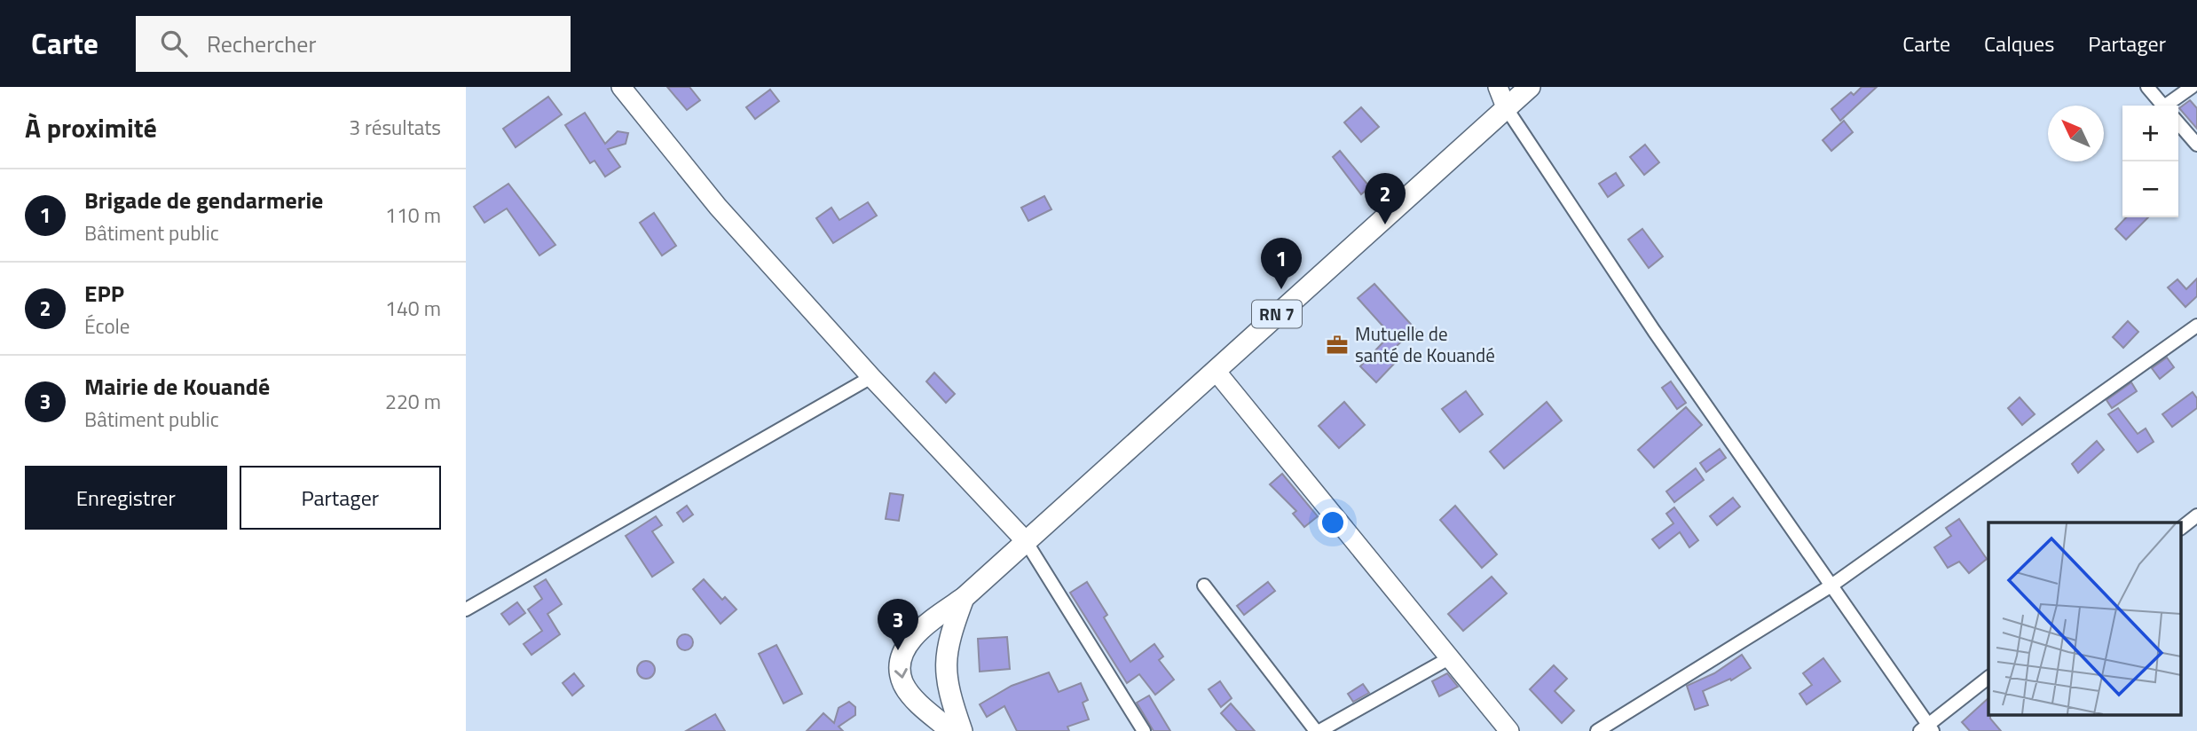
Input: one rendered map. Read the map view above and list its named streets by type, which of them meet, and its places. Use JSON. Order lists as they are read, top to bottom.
{
  "streets": {
    "main road": ["RN 7"]
  },
  "places": {
    "office": ["Mutuelle de santé de Kouandé"]
  },
  "north": "top left",
  "page": {
    "header": "Carte",
    "search": "Rechercher",
    "nav": ["Carte", "Calques", "Partager"],
    "heading": ["À proximité", "3 résultats"],
    "map_buttons": ["+", "−"],
    "list": [
      {
        "mark": "1",
        "name": "Brigade de gendarmerie",
        "note": "Bâtiment public",
        "value": "110 m"
      },
      {
        "mark": "2",
        "name": "EPP",
        "note": "École",
        "value": "140 m"
      },
      {
        "mark": "3",
        "name": "Mairie de Kouandé",
        "note": "Bâtiment public",
        "value": "220 m"
      }
    ],
    "pins": ["2", "1", "3"],
    "buttons": ["Enregistrer", "Partager"]
  }
}
